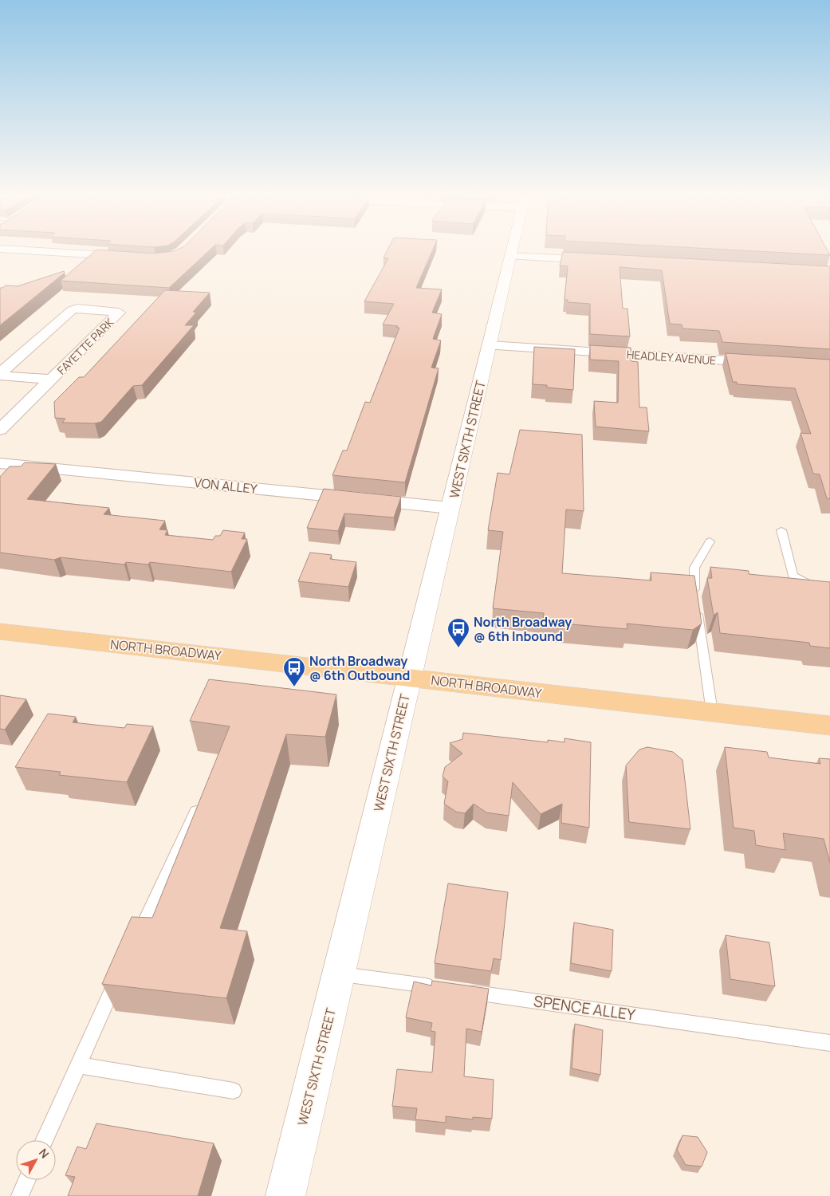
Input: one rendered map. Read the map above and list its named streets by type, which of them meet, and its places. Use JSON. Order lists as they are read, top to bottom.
{
  "streets": {
    "main road": ["NORTH BROADWAY"],
    "street": [
      "FAYETTE PARK",
      "HEADLEY AVENUE",
      "WEST SIXTH STREET",
      "VON ALLEY"
    ],
    "lane": ["SPENCE ALLEY"]
  },
  "crossings": [
    ["HEADLEY AVENUE", "WEST SIXTH STREET"],
    ["WEST SIXTH STREET", "VON ALLEY"],
    ["WEST SIXTH STREET", "NORTH BROADWAY"]
  ],
  "places": {
    "bus stop": ["North Broadway @ 6th Inbound", "North Broadway @ 6th Outbound"]
  },
  "north": "top right"
}
